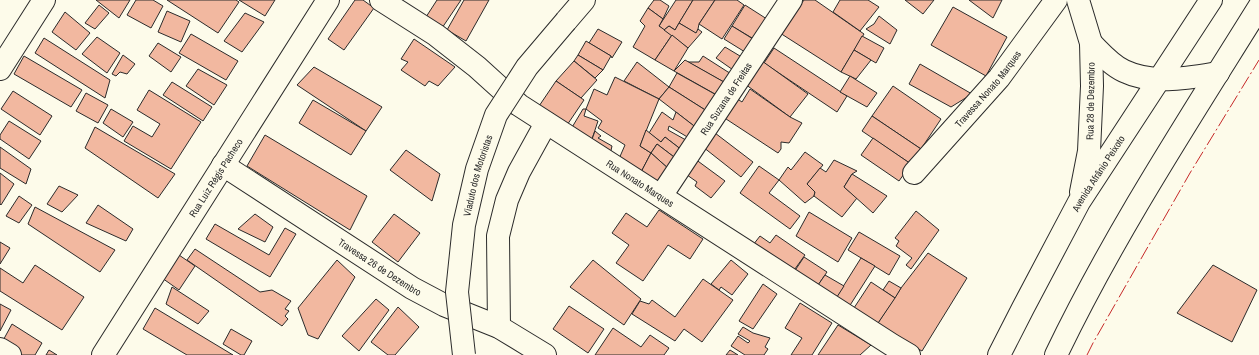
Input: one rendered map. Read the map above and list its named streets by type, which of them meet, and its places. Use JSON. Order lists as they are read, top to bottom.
{
  "streets": {
    "main road": [
      "Travessa Nonato Marques",
      "Rua Suzana de Freitas",
      "Rua 28 de Dezembro",
      "Avenida Afrânio Peixoto",
      "Viaduto dos Motoristas",
      "Rua Luiz Régis Pacheco",
      "Rua Nonato Marques",
      "Travessa 26 de Dezembro"
    ]
  },
  "crossings": [
    ["Rua Suzana de Freitas", "Rua Nonato Marques"],
    ["Rua 28 de Dezembro", "Avenida Afrânio Peixoto"],
    ["Rua Luiz Régis Pacheco", "Travessa 26 de Dezembro"]
  ]
}
